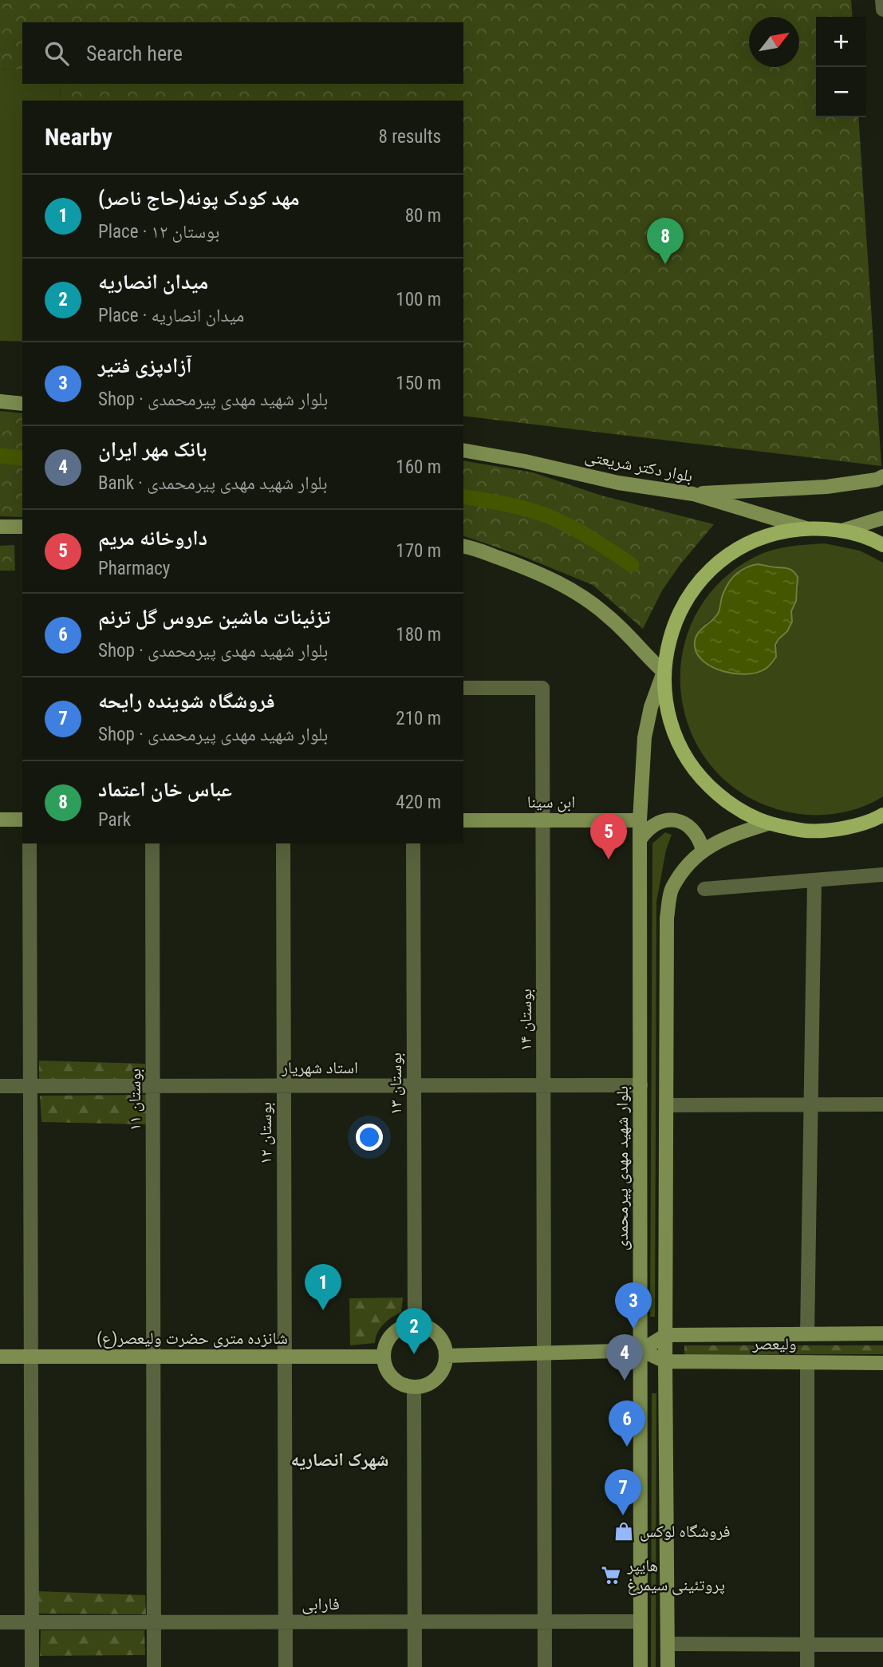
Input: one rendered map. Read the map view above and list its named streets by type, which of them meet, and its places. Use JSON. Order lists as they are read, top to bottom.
{
  "streets": {
    "main road": [
      "بلوار دکتر شریعتی",
      "ابن سینا",
      "بلوار شهید مهدی پیرمحمدی",
      "شانزده متری حضرت ولیعصر(ع)",
      "ولیعصر"
    ],
    "street": [
      "بوستان ۱۴",
      "استاد شهریار",
      "بوستان ۱۳",
      "بوستان ۱۱",
      "بوستان ۱۲",
      "فارابی"
    ]
  },
  "crossings": [
    ["ابن سینا", "بوستان ۱۴"],
    ["ابن سینا", "بلوار شهید مهدی پیرمحمدی"],
    ["بوستان ۱۴", "استاد شهریار"],
    ["بوستان ۱۴", "فارابی"],
    ["استاد شهریار", "بوستان ۱۳"],
    ["استاد شهریار", "بوستان ۱۱"],
    ["استاد شهریار", "بوستان ۱۲"],
    ["استاد شهریار", "بلوار شهید مهدی پیرمحمدی"],
    ["بوستان ۱۳", "شانزده متری حضرت ولیعصر(ع)"],
    ["بوستان ۱۱", "شانزده متری حضرت ولیعصر(ع)"],
    ["بوستان ۱۱", "فارابی"],
    ["بوستان ۱۲", "شانزده متری حضرت ولیعصر(ع)"],
    ["بوستان ۱۲", "فارابی"],
    ["بلوار شهید مهدی پیرمحمدی", "فارابی"]
  ],
  "districts": ["شهرک انصاریه"],
  "places": {
    "shop": ["فروشگاه لوکس"],
    "supermarket": ["هایپر پروتئینی سیمرغ"]
  },
  "north": "top right",
  "page": {
    "map_buttons": ["+", "−"],
    "search": "Search here",
    "heading": ["Nearby", "8 results"],
    "list": [
      {
        "mark": "1",
        "name": "مهد کودک پونه(حاج ناصر)",
        "note": "Place · بوستان ۱۲",
        "value": "80 m"
      },
      {
        "mark": "2",
        "name": "میدان انصاریه",
        "note": "Place · میدان انصاریه",
        "value": "100 m"
      },
      {
        "mark": "3",
        "name": "آزادپزی فتیر",
        "note": "Shop · بلوار شهید مهدی پیرمحمدی",
        "value": "150 m"
      },
      {
        "mark": "4",
        "name": "بانک مهر ایران",
        "note": "Bank · بلوار شهید مهدی پیرمحمدی",
        "value": "160 m"
      },
      {
        "mark": "5",
        "name": "داروخانه مریم",
        "note": "Pharmacy",
        "value": "170 m"
      },
      {
        "mark": "6",
        "name": "تزئینات ماشین عروس گل ترنم",
        "note": "Shop · بلوار شهید مهدی پیرمحمدی",
        "value": "180 m"
      },
      {
        "mark": "7",
        "name": "فروشگاه شوینده رایحه",
        "note": "Shop · بلوار شهید مهدی پیرمحمدی",
        "value": "210 m"
      },
      {
        "mark": "8",
        "name": "عباس خان اعتماد",
        "note": "Park",
        "value": "420 m"
      }
    ],
    "pins": [
      "8",
      "5",
      "1",
      "3",
      "2",
      "4",
      "6",
      "7"
    ]
  }
}
